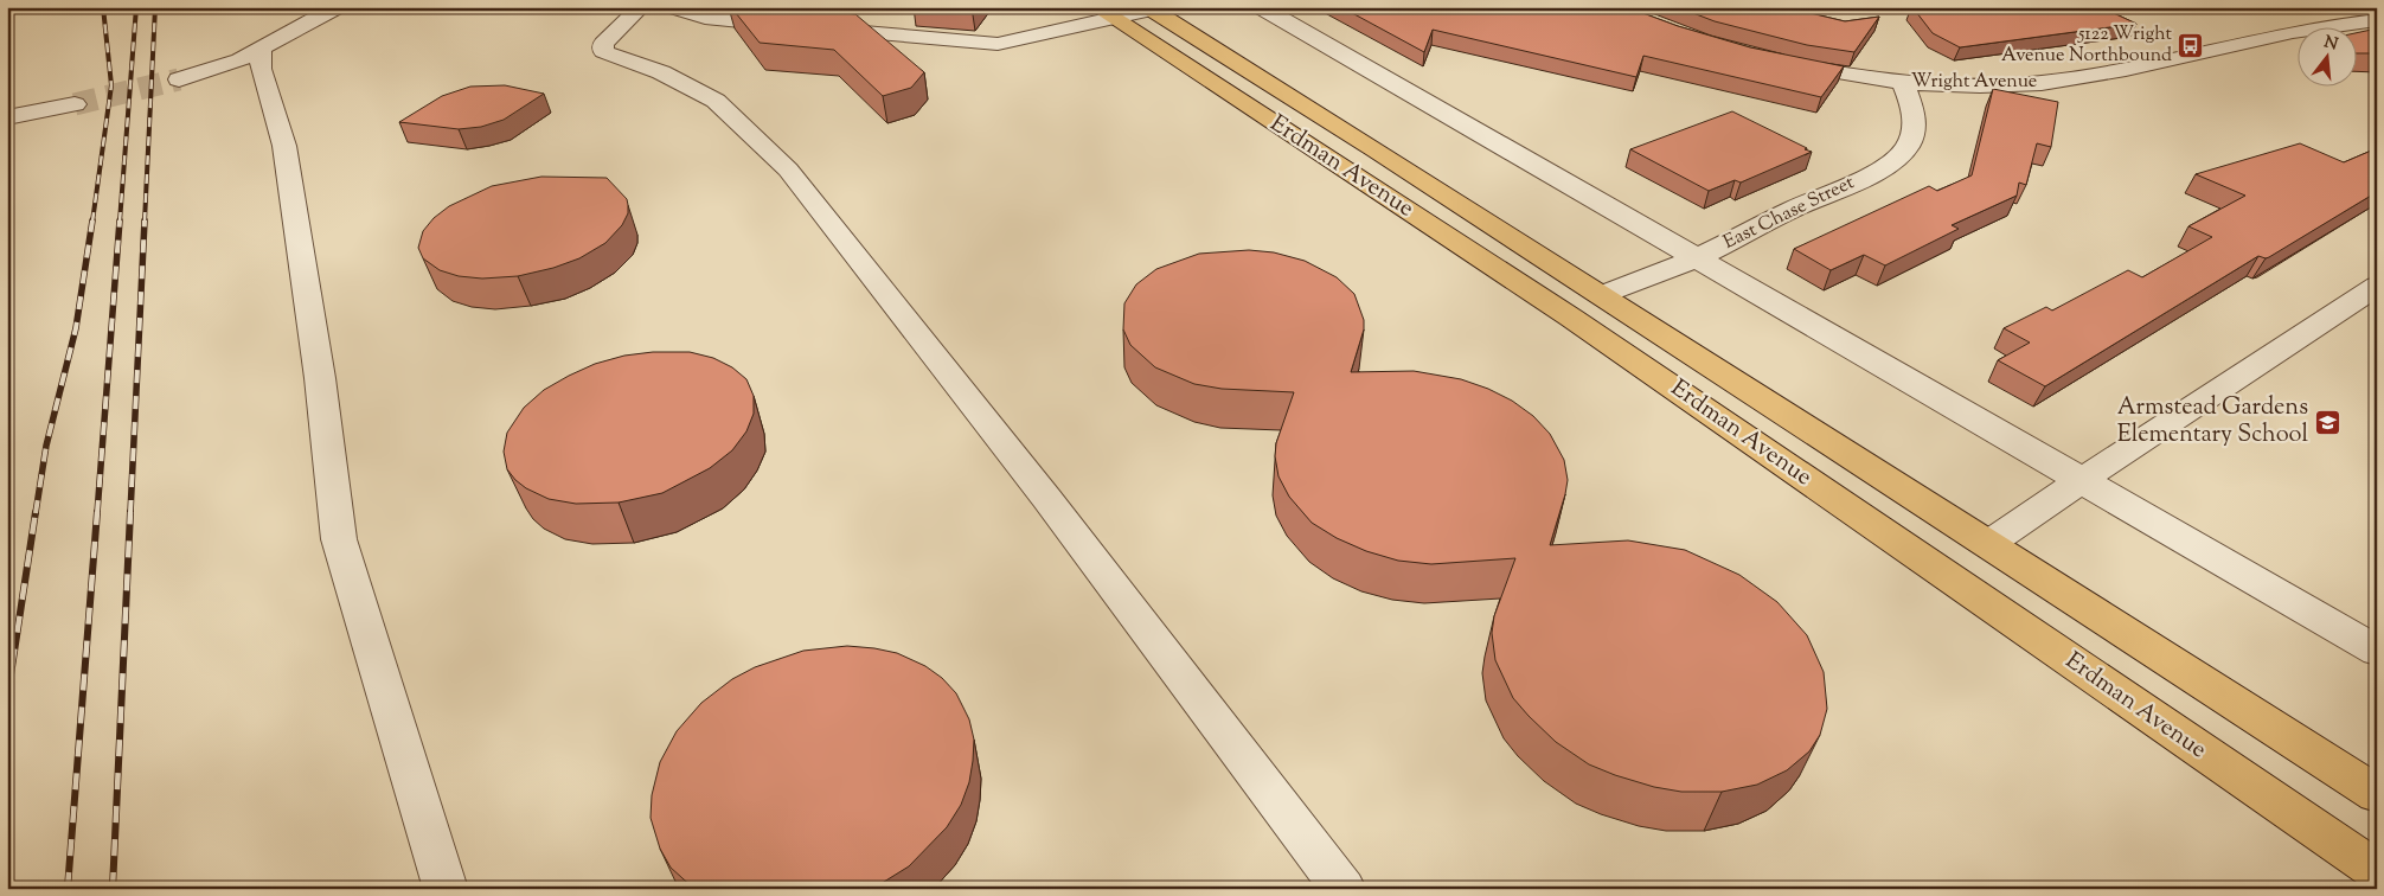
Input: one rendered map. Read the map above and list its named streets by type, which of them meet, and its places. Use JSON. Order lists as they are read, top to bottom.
{
  "streets": {
    "main road": ["Erdman Avenue"],
    "street": ["Wright Avenue", "East Chase Street"]
  },
  "crossings": [
    ["Wright Avenue", "East Chase Street"],
    ["Erdman Avenue", "East Chase Street"]
  ],
  "places": {
    "bus stop": ["5122 Wright Avenue Northbound"],
    "school or university": ["Armstead Gardens Elementary School"]
  },
  "north": "top"
}
